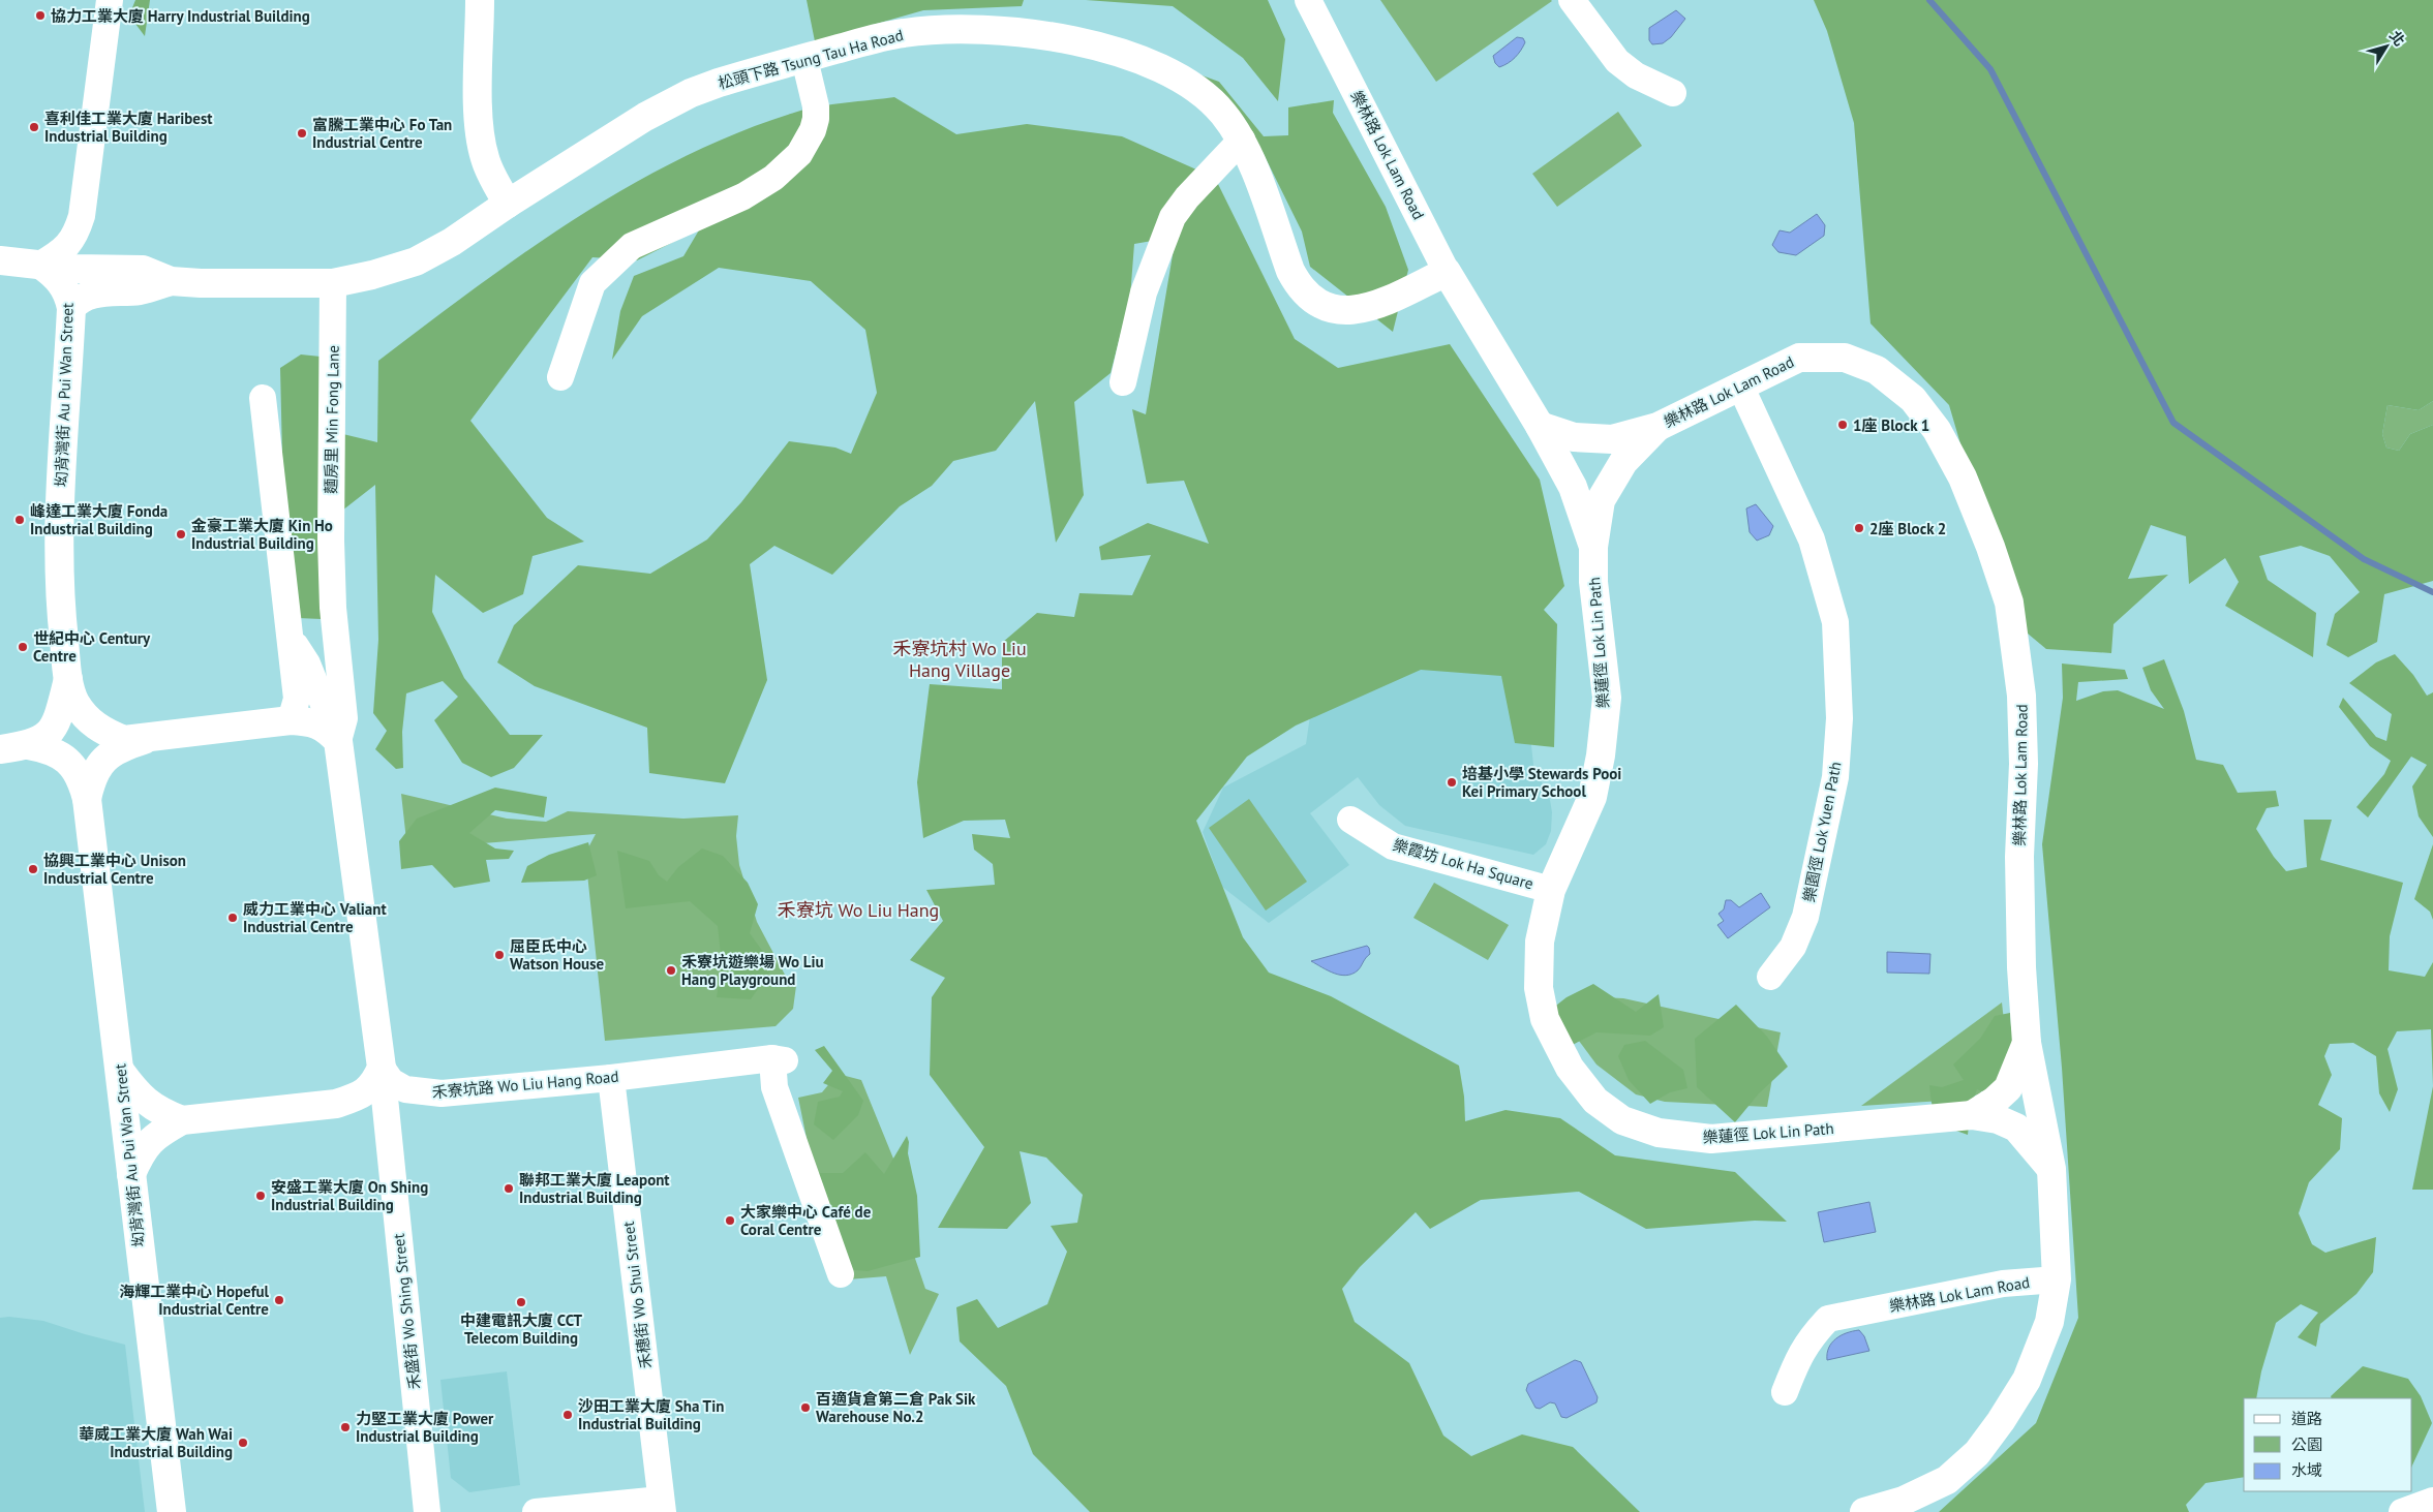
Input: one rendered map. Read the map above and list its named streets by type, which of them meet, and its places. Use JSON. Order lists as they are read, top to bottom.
{
  "streets": {
    "street": [
      "松頭下路 Tsung Tau Ha Road",
      "樂林路 Lok Lam Road",
      "㘭背灣街 Au Pui Wan Street",
      "麵房里 Min Fong Lane",
      "樂蓮徑 Lok Lin Path",
      "樂園徑 Lok Yuen Path",
      "樂霞坊 Lok Ha Square",
      "禾寮坑路 Wo Liu Hang Road",
      "禾穗街 Wo Shui Street",
      "禾盛街 Wo Shing Street"
    ]
  },
  "crossings": [
    ["松頭下路 Tsung Tau Ha Road", "樂林路 Lok Lam Road"],
    ["松頭下路 Tsung Tau Ha Road", "㘭背灣街 Au Pui Wan Street"],
    ["松頭下路 Tsung Tau Ha Road", "麵房里 Min Fong Lane"],
    ["樂林路 Lok Lam Road", "樂蓮徑 Lok Lin Path"],
    ["樂林路 Lok Lam Road", "樂園徑 Lok Yuen Path"],
    ["樂蓮徑 Lok Lin Path", "樂霞坊 Lok Ha Square"],
    ["禾寮坑路 Wo Liu Hang Road", "禾穗街 Wo Shui Street"],
    ["禾寮坑路 Wo Liu Hang Road", "禾盛街 Wo Shing Street"]
  ],
  "districts": ["禾寮坑村 Wo Liu Hang Village", "禾寮坑 Wo Liu Hang"],
  "places": [
    "協力工業大廈 Harry Industrial Building",
    "喜利佳工業大廈 Haribest Industrial Building",
    "富騰工業中心 Fo Tan Industrial Centre",
    "1座 Block 1",
    "峰達工業大廈 Fonda Industrial Building",
    "2座 Block 2",
    "金豪工業大廈 Kin Ho Industrial Building",
    "世紀中心 Century Centre",
    "培基小學 Stewards Pooi Kei Primary School",
    "協興工業中心 Unison Industrial Centre",
    "威力工業中心 Valiant Industrial Centre",
    "屈臣氏中心 Watson House",
    "禾寮坑遊樂場 Wo Liu Hang Playground",
    "聯邦工業大廈 Leapont Industrial Building",
    "安盛工業大廈 On Shing Industrial Building",
    "大家樂中心 Café de Coral Centre",
    "海輝工業中心 Hopeful Industrial Centre",
    "中建電訊大廈 CCT Telecom Building",
    "百適貨倉第二倉 Pak Sik Warehouse No.2",
    "沙田工業大廈 Sha Tin Industrial Building",
    "力堅工業大廈 Power Industrial Building",
    "華威工業大廈 Wah Wai Industrial Building"
  ],
  "legend": ["道路", "公園", "水域"],
  "north": "top right"
}
